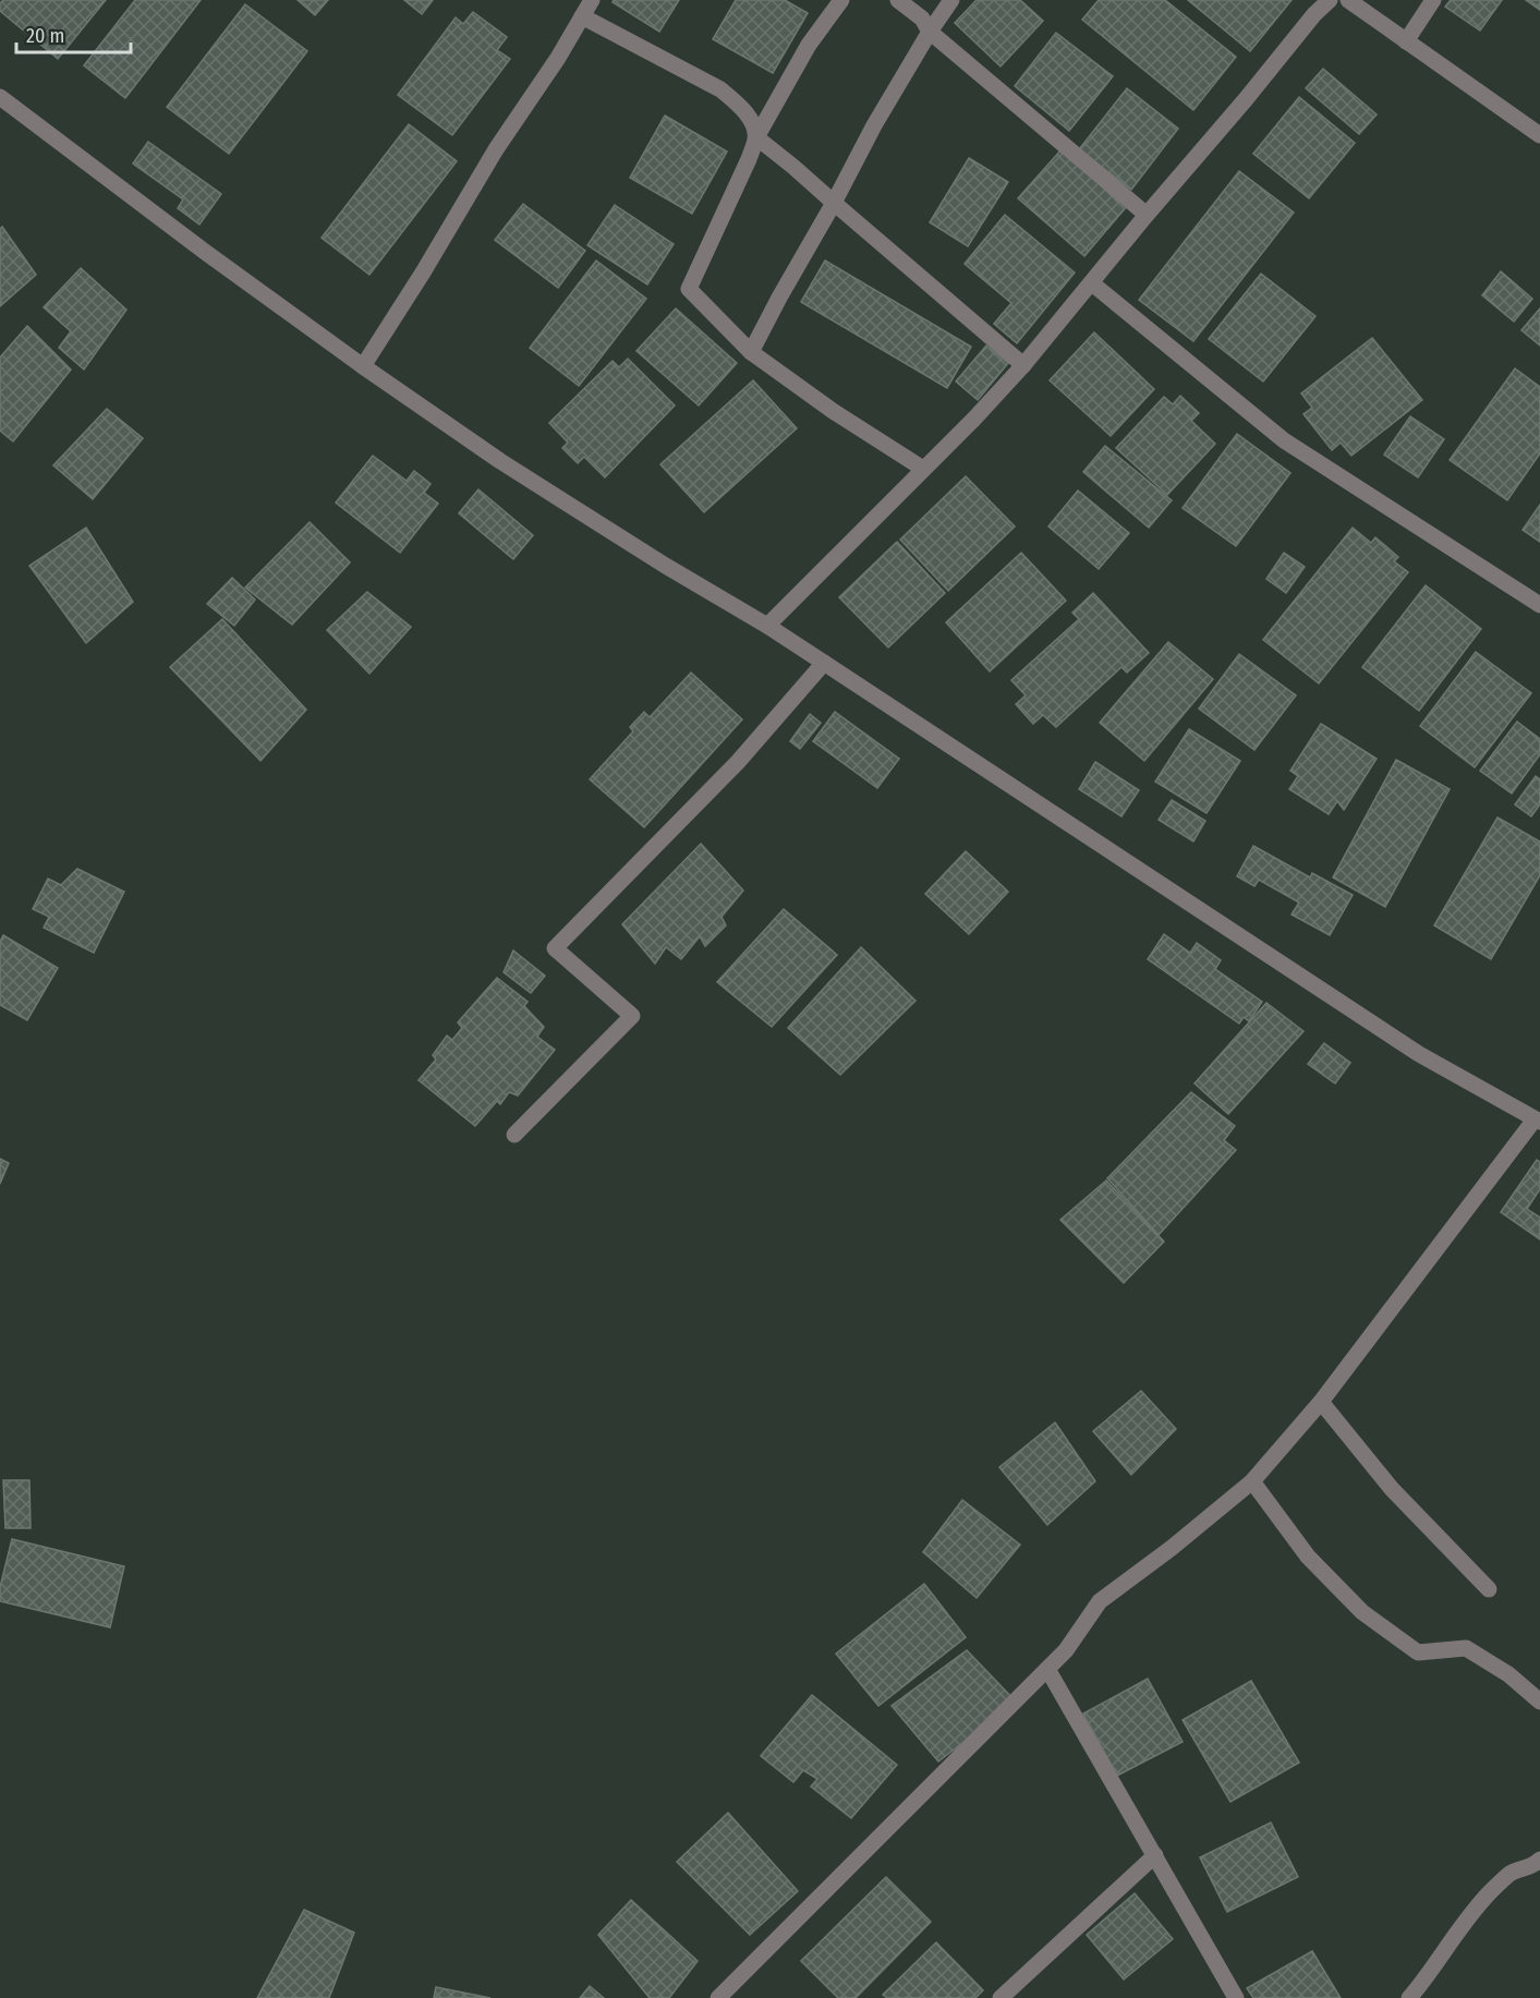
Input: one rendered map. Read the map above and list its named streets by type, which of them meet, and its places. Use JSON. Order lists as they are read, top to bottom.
{
  "scale_bar": "20 m"
}
